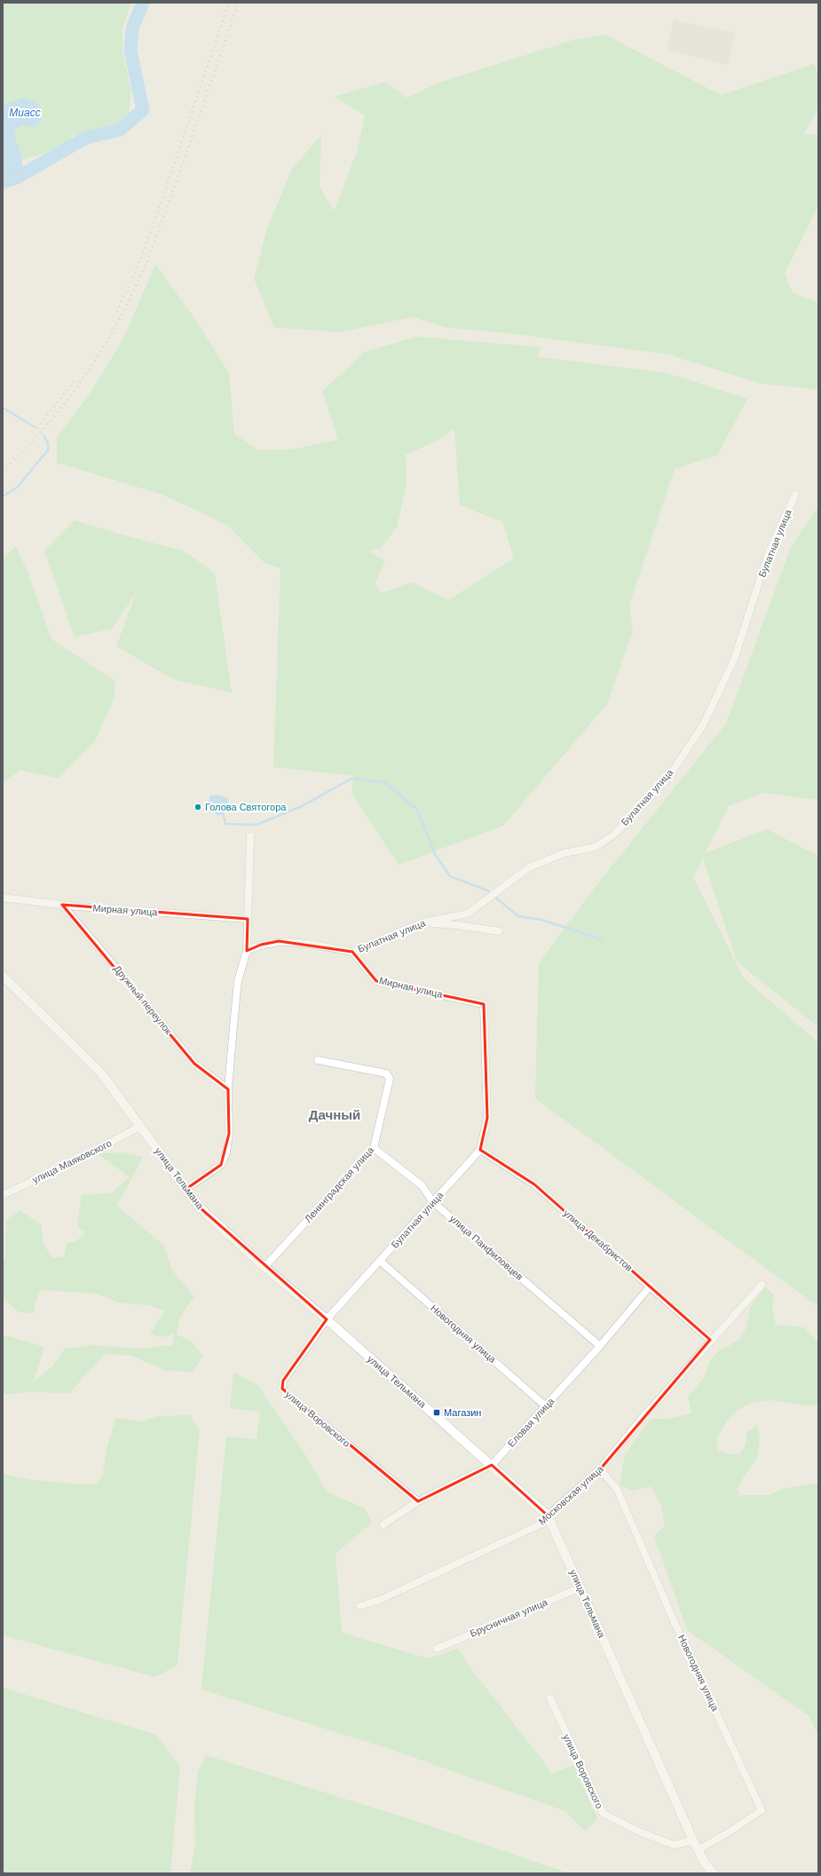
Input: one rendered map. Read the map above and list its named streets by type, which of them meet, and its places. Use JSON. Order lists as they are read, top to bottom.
{
  "streets": {
    "street": [
      "Булатная улица",
      "Мирная улица",
      "Дружный переулок",
      "улица Маяковского",
      "улица Тельмана",
      "Ленинградская улица",
      "улица Декабристов",
      "улица Панфиловцев",
      "Новогодняя улица",
      "улица Воровского",
      "Еловая улица",
      "Московская улица",
      "Брусничная улица"
    ]
  },
  "crossings": [
    ["Булатная улица", "Мирная улица"],
    ["Булатная улица", "улица Тельмана"],
    ["Булатная улица", "улица Декабристов"],
    ["Булатная улица", "улица Панфиловцев"],
    ["Булатная улица", "Новогодняя улица"],
    ["Булатная улица", "улица Воровского"],
    ["Мирная улица", "Дружный переулок"],
    ["улица Маяковского", "улица Тельмана"],
    ["улица Тельмана", "Ленинградская улица"],
    ["улица Тельмана", "Новогодняя улица"],
    ["улица Тельмана", "улица Воровского"],
    ["улица Тельмана", "Еловая улица"],
    ["улица Тельмана", "Московская улица"],
    ["улица Тельмана", "Брусничная улица"],
    ["Ленинградская улица", "улица Панфиловцев"],
    ["улица Декабристов", "Еловая улица"],
    ["улица Декабристов", "Московская улица"],
    ["улица Панфиловцев", "Еловая улица"],
    ["Новогодняя улица", "Еловая улица"],
    ["Новогодняя улица", "Московская улица"],
    ["улица Воровского", "Еловая улица"]
  ],
  "districts": ["Дачный"],
  "water": ["Миасс"],
  "places": {
    "other": ["Голова Святогора"],
    "transit": ["Магазин"]
  }
}
